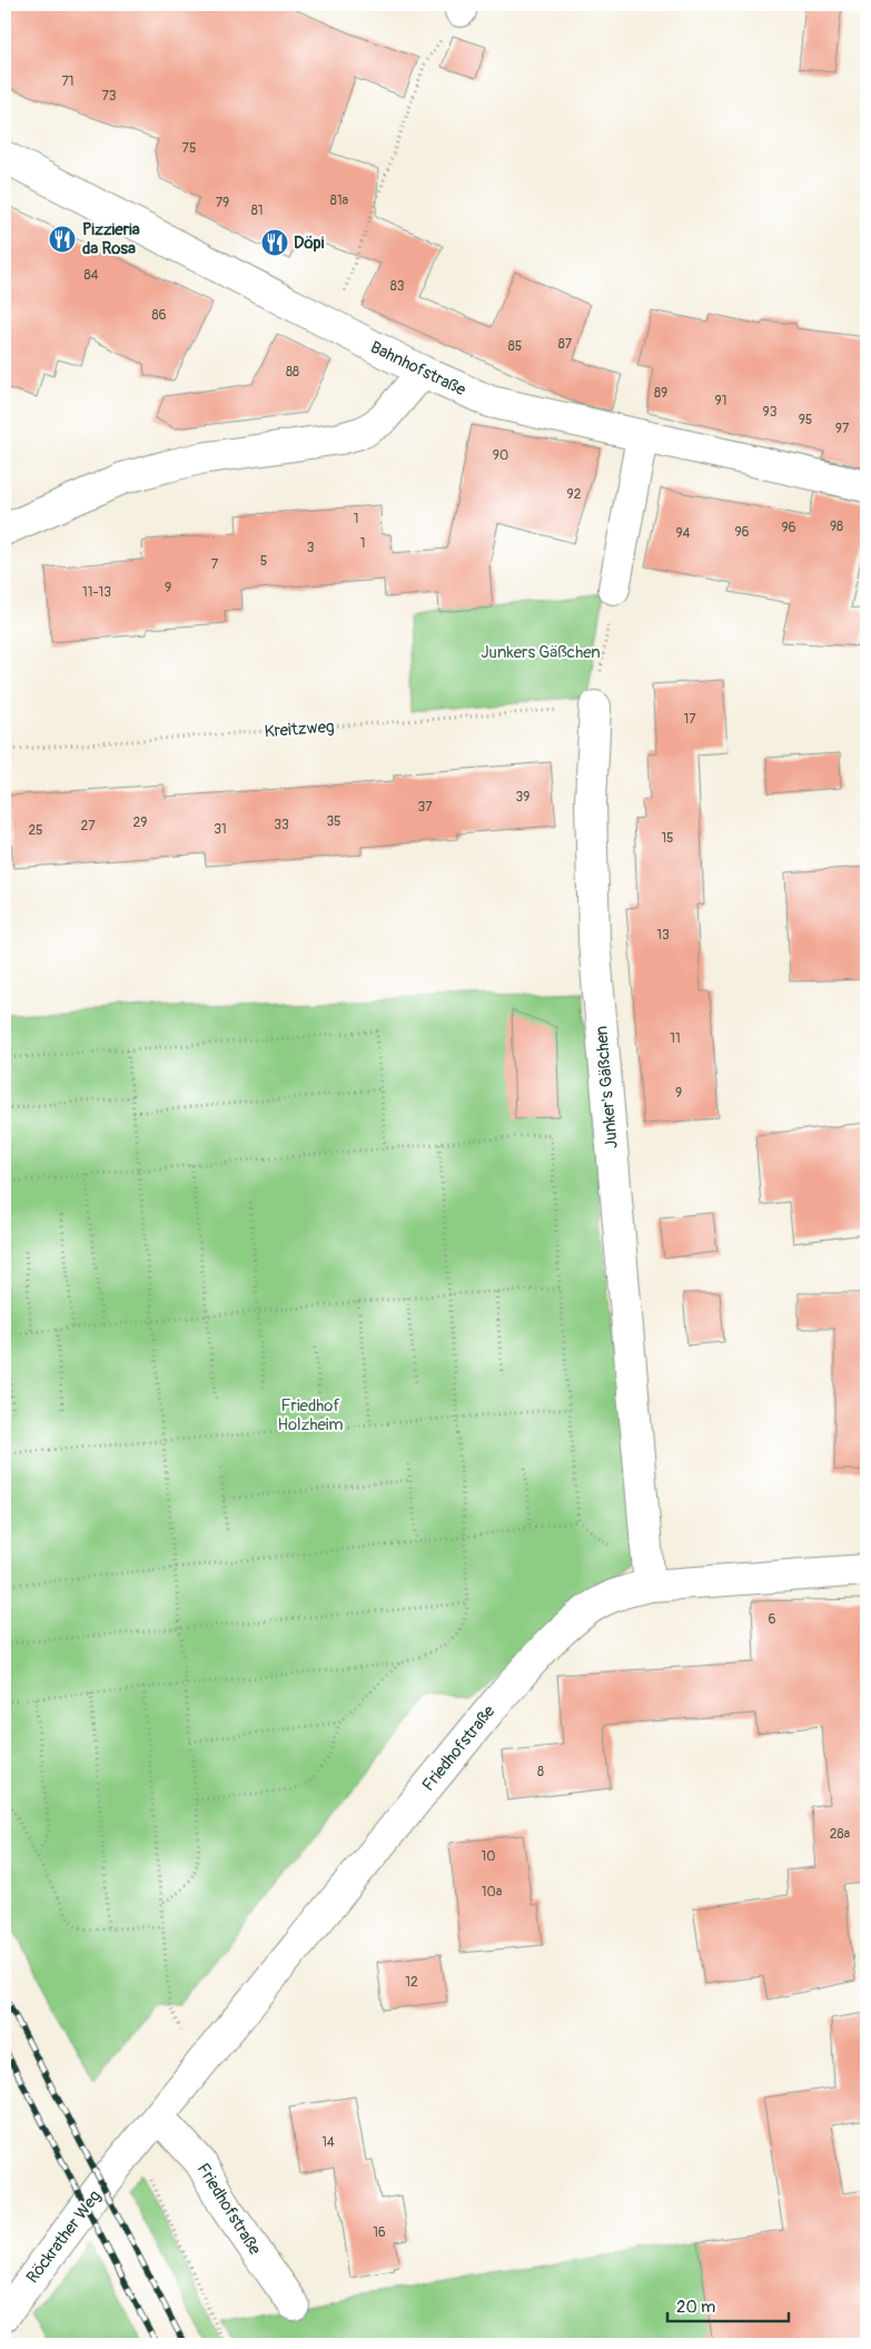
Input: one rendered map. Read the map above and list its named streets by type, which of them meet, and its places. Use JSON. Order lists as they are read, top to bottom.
{
  "streets": {
    "street": [
      "Bahnhofstraße",
      "Junker's Gäßchen",
      "Friedhofstraße",
      "Röckrather Weg"
    ],
    "path": ["Kreitzweg"]
  },
  "crossings": [
    ["Kreitzweg", "Junker's Gäßchen"],
    ["Junker's Gäßchen", "Friedhofstraße"],
    ["Friedhofstraße", "Röckrather Weg"]
  ],
  "parks": ["Junkers Gäßchen", "Friedhof Holzheim"],
  "places": {
    "restaurant": ["Pizzieria da Rosa", "Döpi"]
  },
  "house_numbers": [
    "71",
    "73",
    "75",
    "81a",
    "79",
    "81",
    "84",
    "83",
    "86",
    "87",
    "85",
    "88",
    "89",
    "91",
    "93",
    "95",
    "97",
    "90",
    "92",
    "1",
    "98",
    "96",
    "96",
    "94",
    "1",
    "3",
    "5",
    "7",
    "9",
    "11-13",
    "17",
    "39",
    "37",
    "35",
    "29",
    "33",
    "27",
    "31",
    "25",
    "15",
    "13",
    "11",
    "9",
    "6",
    "8",
    "28a",
    "10",
    "10a",
    "12",
    "14",
    "16"
  ],
  "scale_bar": "20 m"
}
